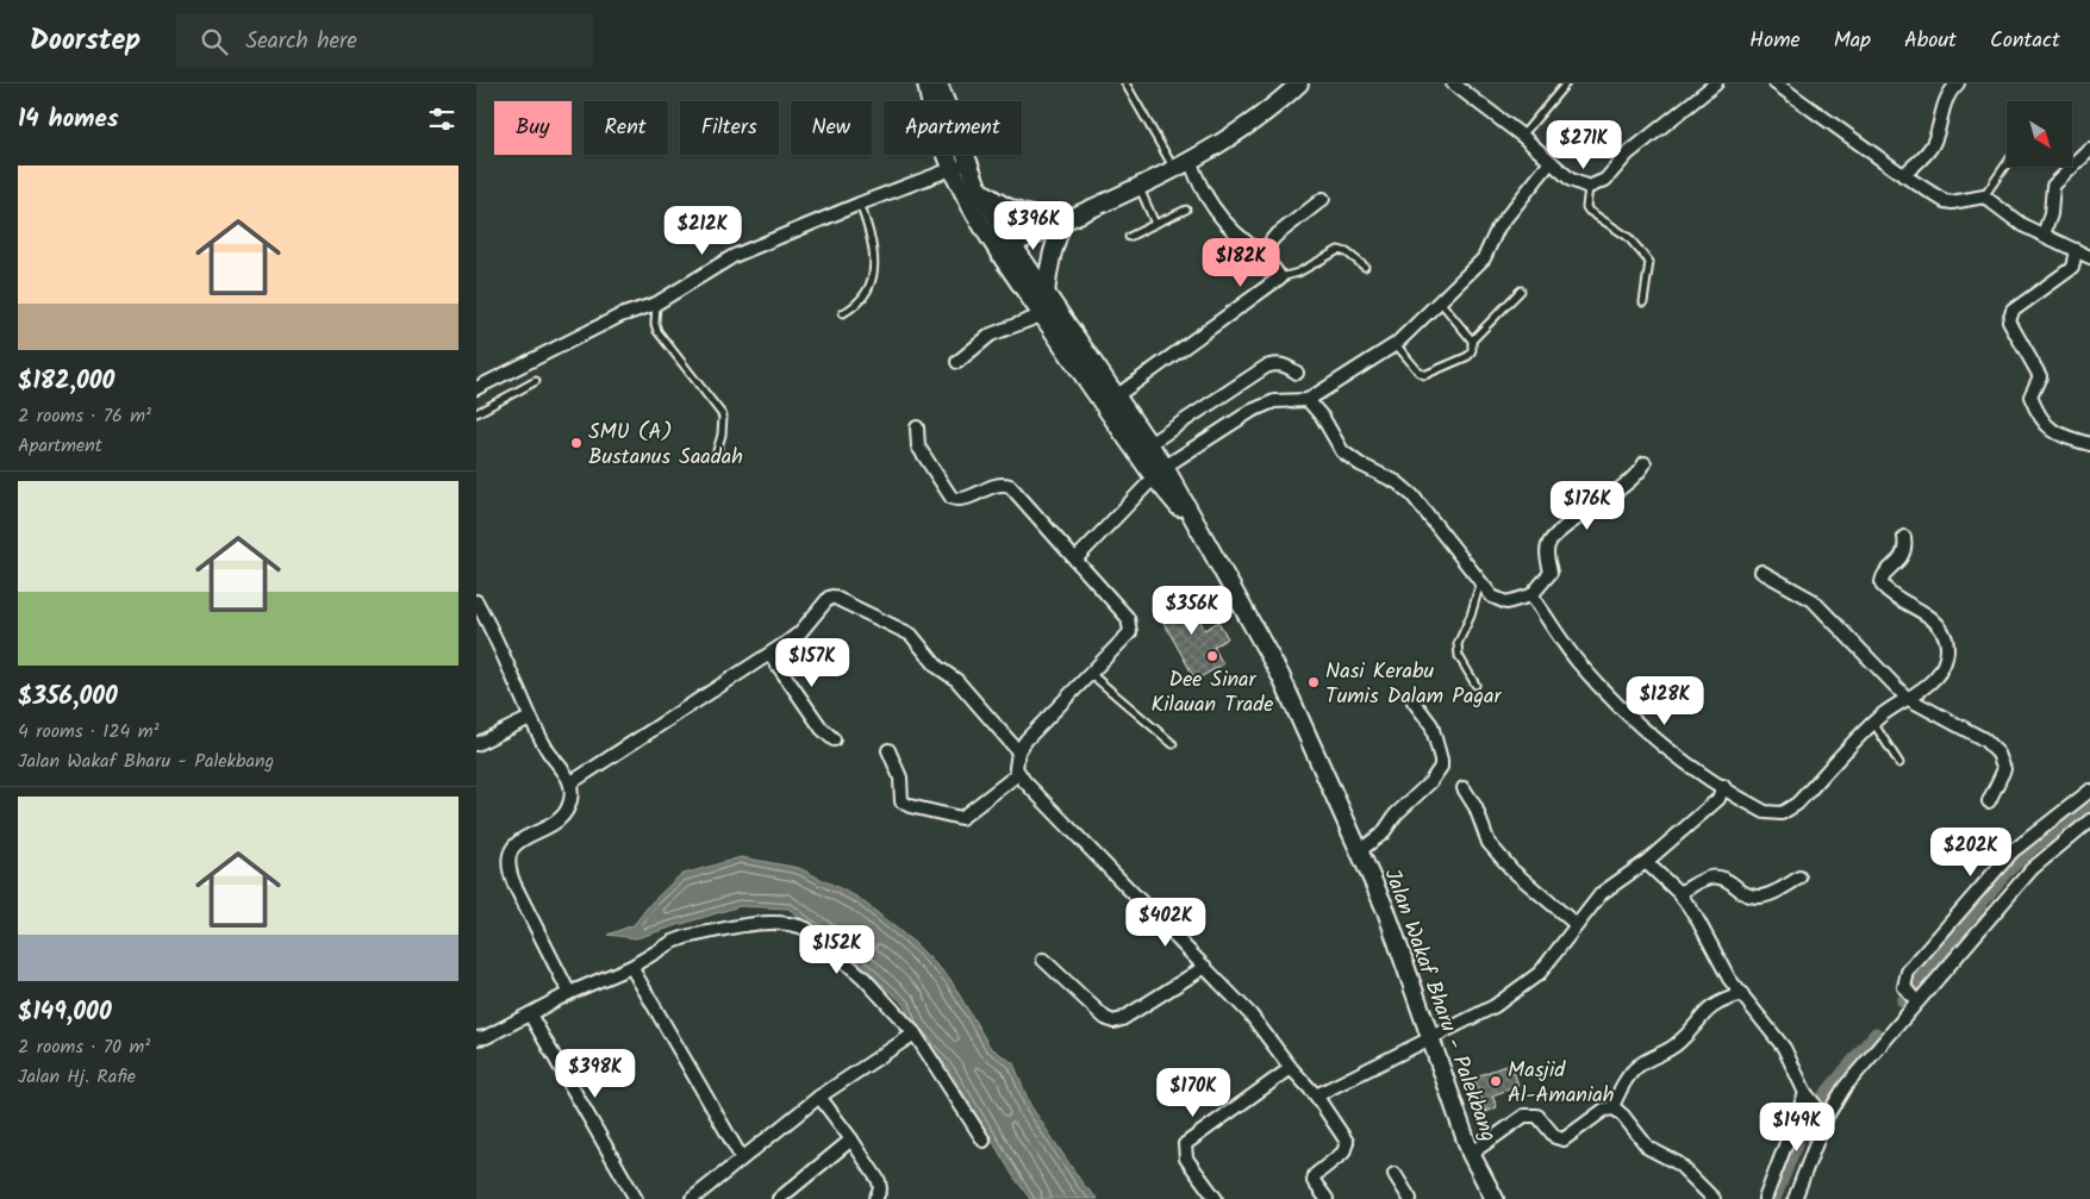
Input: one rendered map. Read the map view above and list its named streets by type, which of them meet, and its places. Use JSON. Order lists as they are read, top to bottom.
{
  "streets": {
    "main road": ["Jalan Wakaf Bharu - Palekbang"]
  },
  "places": [
    "SMU (A) Bustanus Saadah",
    "Dee Sinar Kilauan Trade",
    "Nasi Kerabu Tumis Dalam Pagar",
    "Masjid Al-Amaniah"
  ],
  "north": "bottom right",
  "page": {
    "header": "Doorstep",
    "search": "Search here",
    "nav": [
      "Home",
      "Map",
      "About",
      "Contact"
    ],
    "heading": "14 homes",
    "chip": [
      "Buy",
      "Rent",
      "Filters",
      "New",
      "Apartment"
    ],
    "price": [
      "$271K",
      "$396K",
      "$212K",
      "$182K",
      "$176K",
      "$356K",
      "$157K",
      "$128K",
      "$202K",
      "$402K",
      "$152K",
      "$398K",
      "$170K",
      "$149K"
    ],
    "list": [
      {
        "name": "$182,000",
        "note": "2 rooms · 76 m² · Apartment"
      },
      {
        "name": "$356,000",
        "note": "4 rooms · 124 m² · Jalan Wakaf Bharu - Palekbang"
      },
      {
        "name": "$149,000",
        "note": "2 rooms · 70 m² · Jalan Hj. Rafie"
      }
    ]
  }
}
